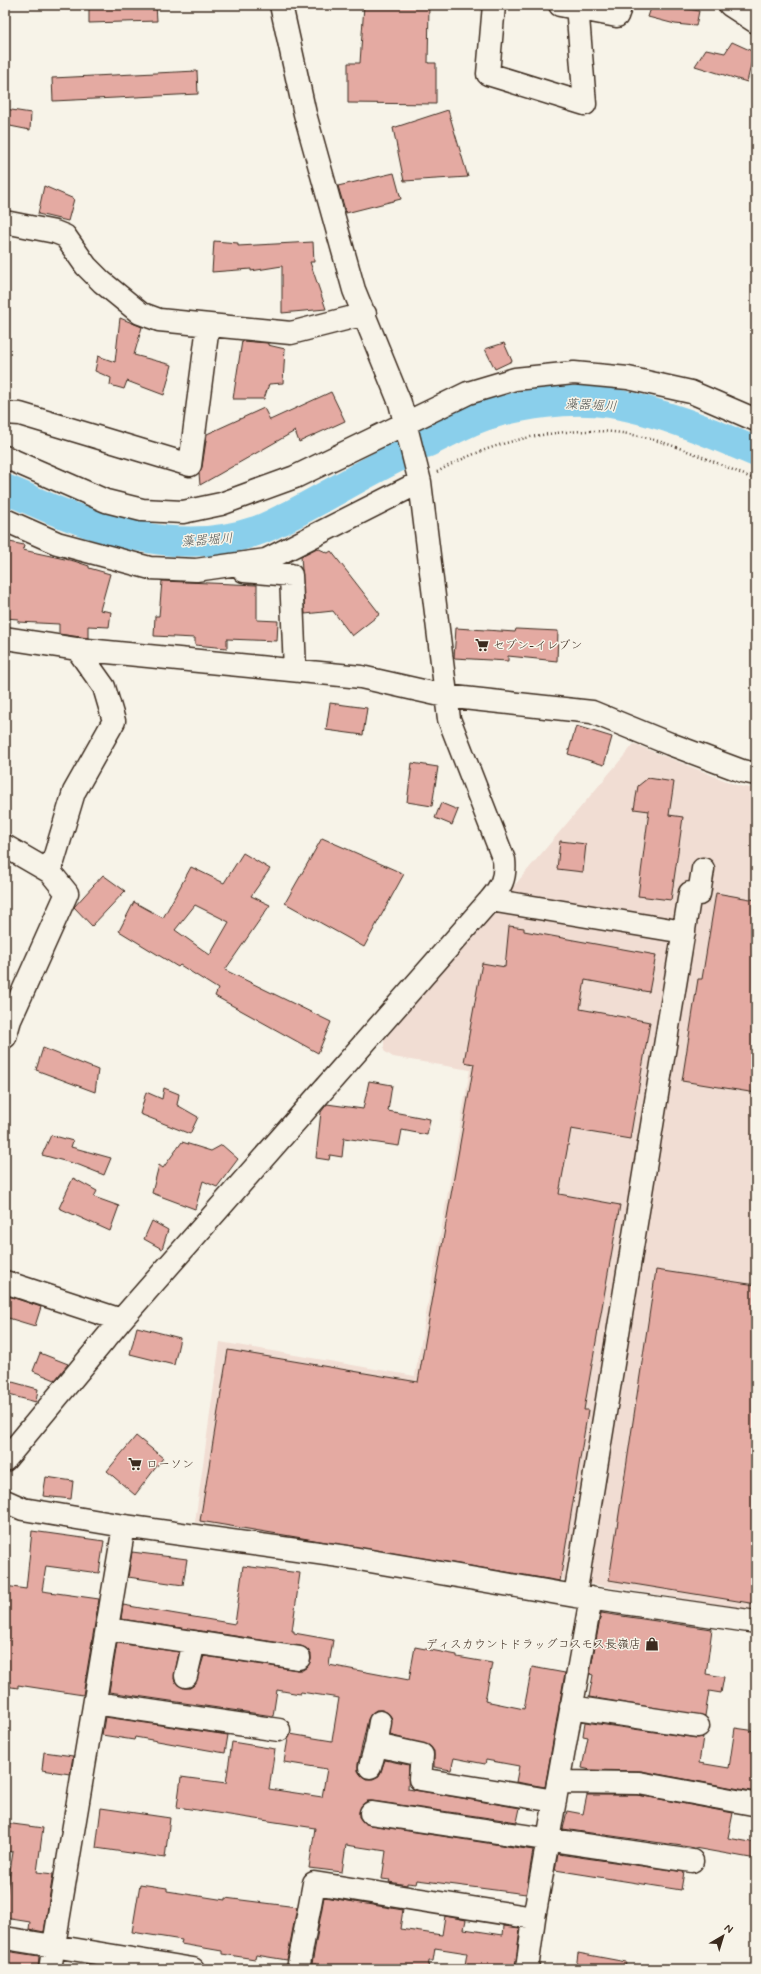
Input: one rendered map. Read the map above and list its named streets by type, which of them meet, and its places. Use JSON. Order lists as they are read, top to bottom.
{
  "water": ["藻器堀川"],
  "places": {
    "supermarket": ["セブン-イレブン", "ローソン"],
    "shop": ["ディスカウントドラッグコスモス長嶺店"]
  },
  "north": "top right"
}
